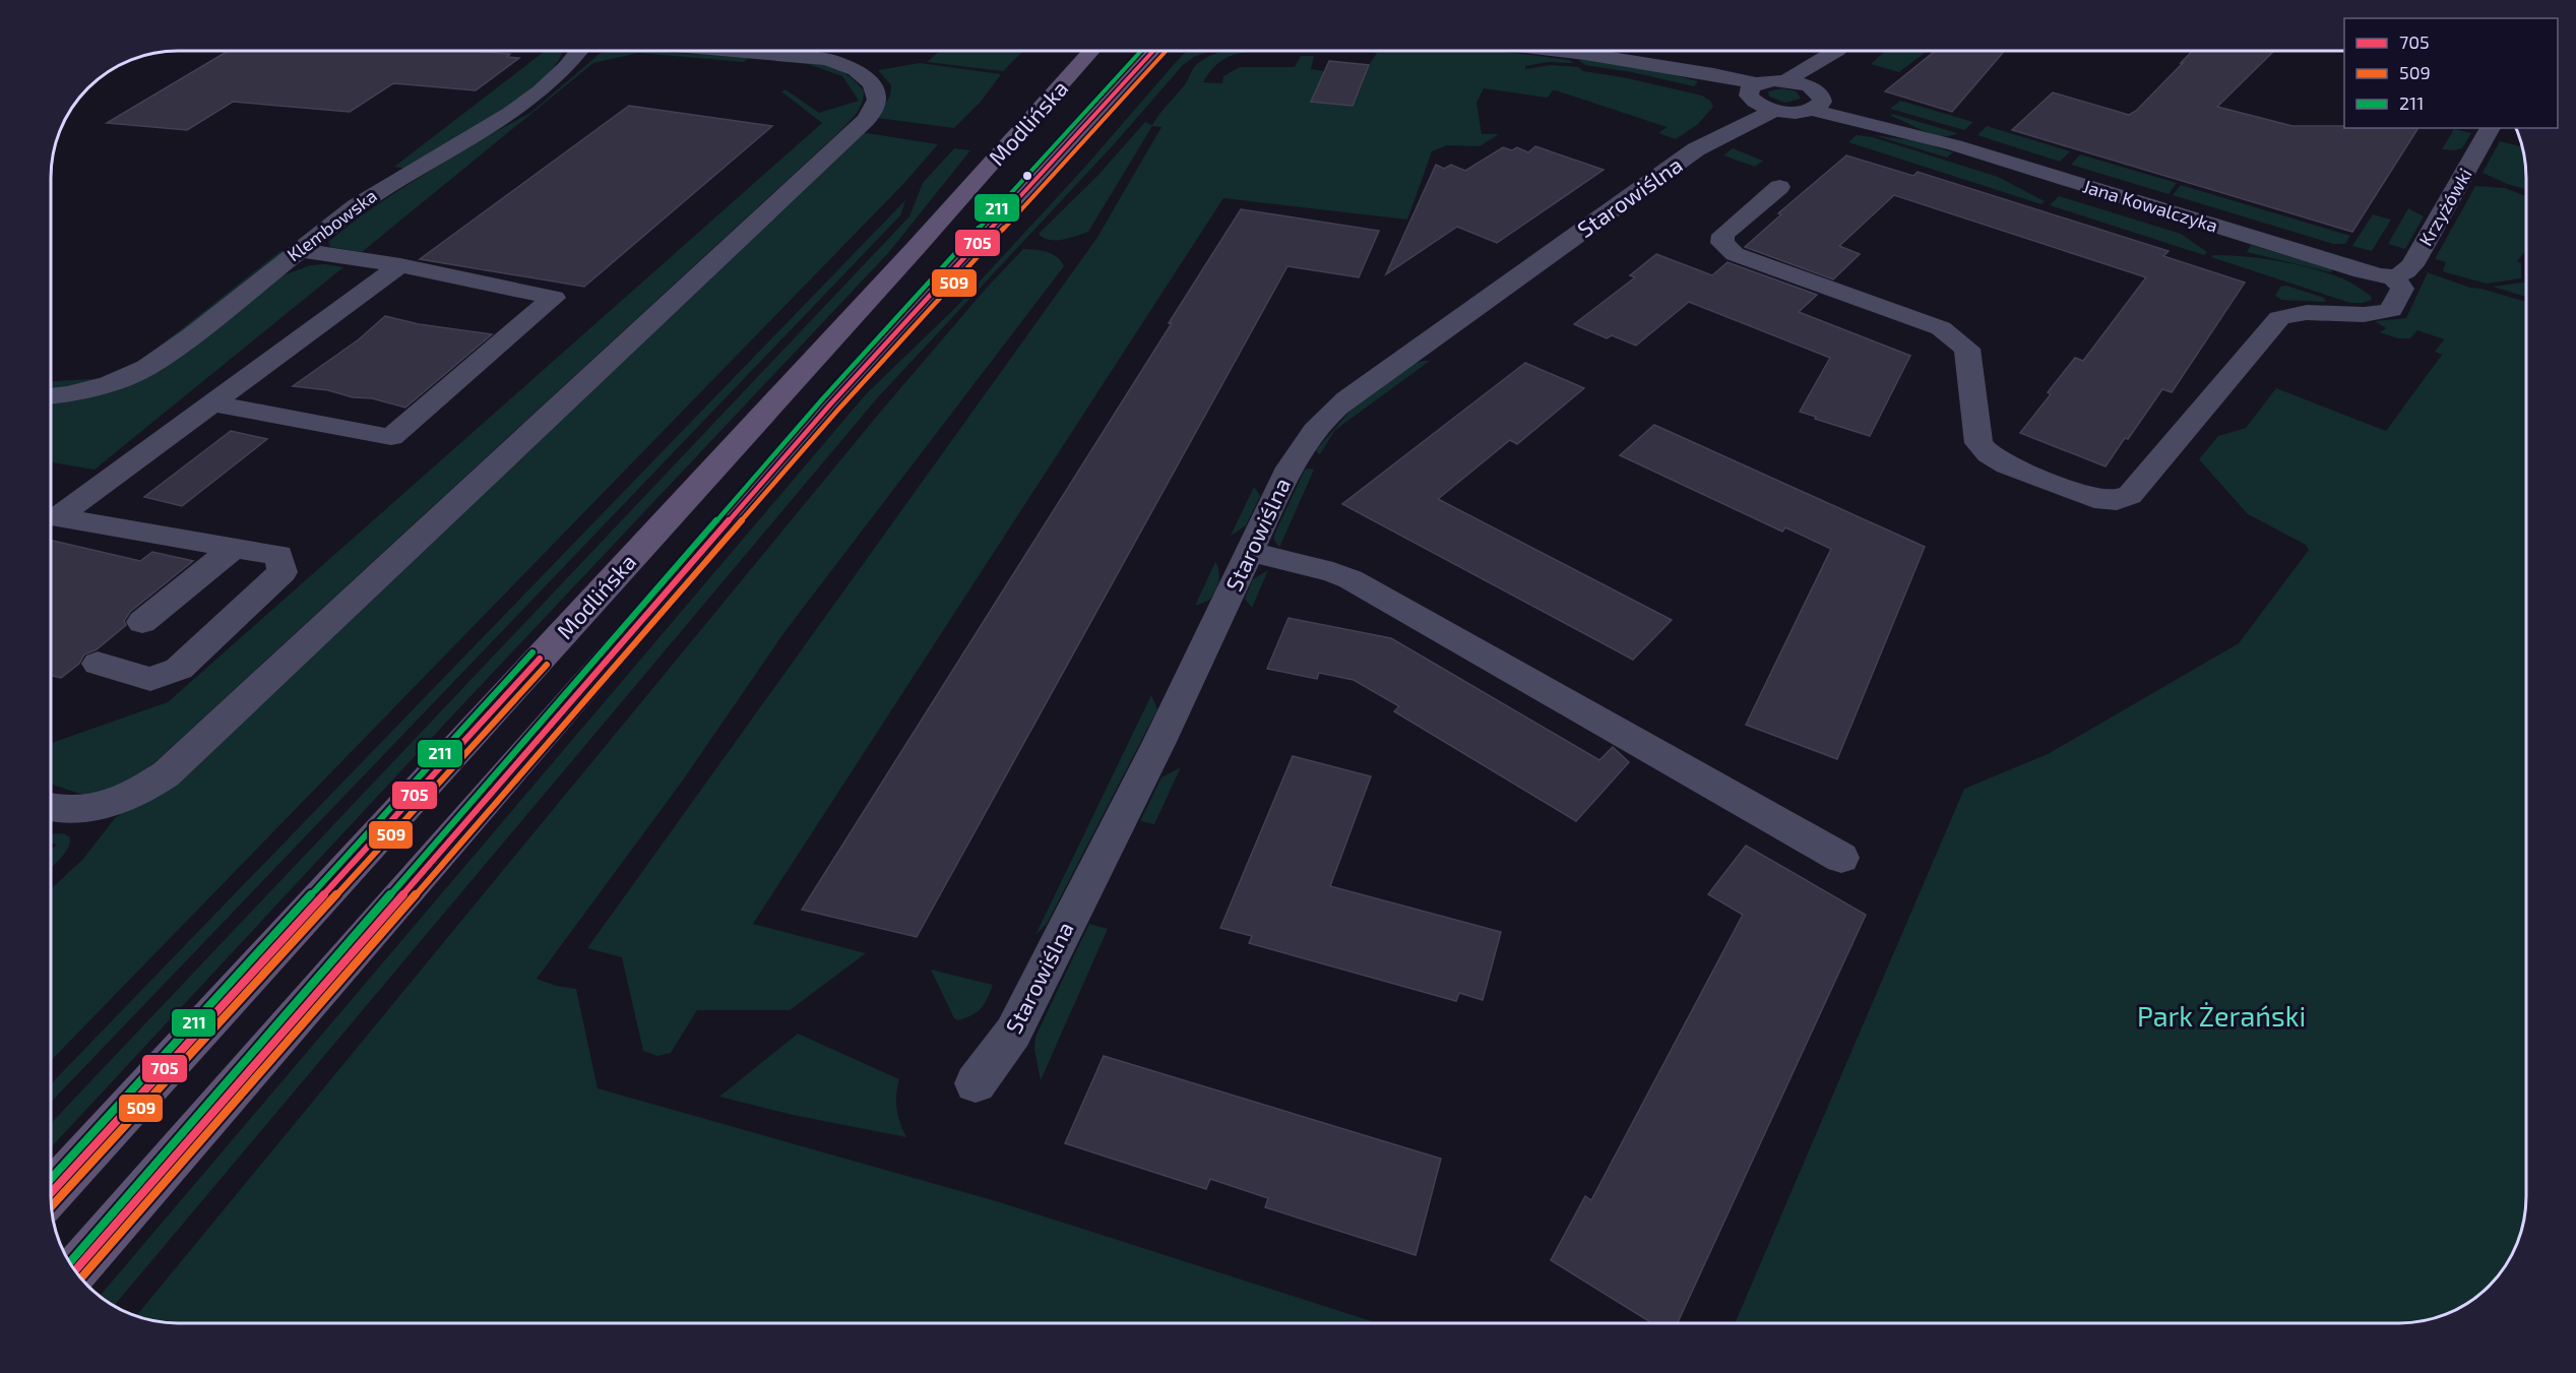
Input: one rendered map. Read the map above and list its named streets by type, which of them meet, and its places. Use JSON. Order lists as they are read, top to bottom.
{
  "streets": {
    "main road": ["Modlińska"],
    "street": [
      "Starowiślna",
      "Jana Kowalczyka",
      "Krzyżówki",
      "Klembowska"
    ]
  },
  "crossings": [
    ["Starowiślna", "Jana Kowalczyka"],
    ["Jana Kowalczyka", "Krzyżówki"]
  ],
  "parks": ["Park Żerański"],
  "lines": ["transit line 705", "transit line 509", "transit line 211"],
  "legend": ["705", "509", "211"]
}
